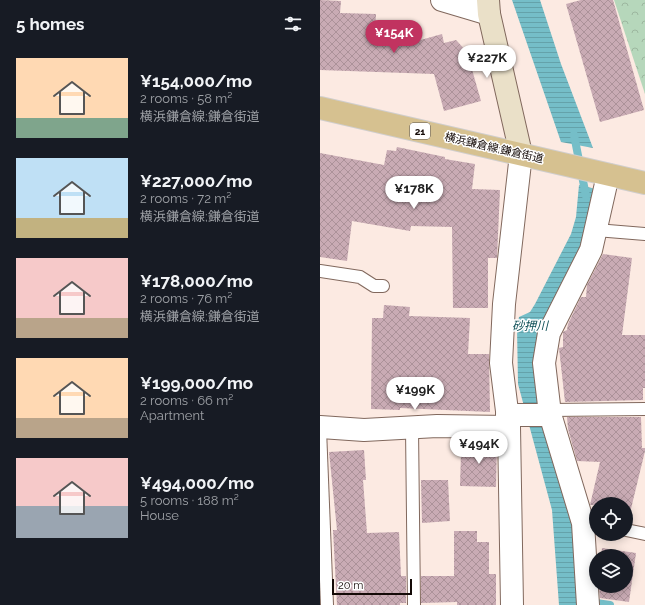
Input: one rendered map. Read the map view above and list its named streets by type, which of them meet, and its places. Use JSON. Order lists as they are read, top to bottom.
{
  "streets": {
    "main road": ["21", "横浜鎌倉線;鎌倉街道"]
  },
  "water": ["砂押川"],
  "scale_bar": "20 m",
  "page": {
    "heading": "5 homes",
    "price": [
      "¥154K",
      "¥227K",
      "¥178K",
      "¥199K",
      "¥494K"
    ],
    "list": [
      {
        "name": "¥154,000/mo",
        "note": "2 rooms · 58 m² · 横浜鎌倉線;鎌倉街道"
      },
      {
        "name": "¥227,000/mo",
        "note": "2 rooms · 72 m² · 横浜鎌倉線;鎌倉街道"
      },
      {
        "name": "¥178,000/mo",
        "note": "2 rooms · 76 m² · 横浜鎌倉線;鎌倉街道"
      },
      {
        "name": "¥199,000/mo",
        "note": "2 rooms · 66 m² · Apartment"
      },
      {
        "name": "¥494,000/mo",
        "note": "5 rooms · 188 m² · House"
      }
    ],
    "scale": "20 m"
  }
}
